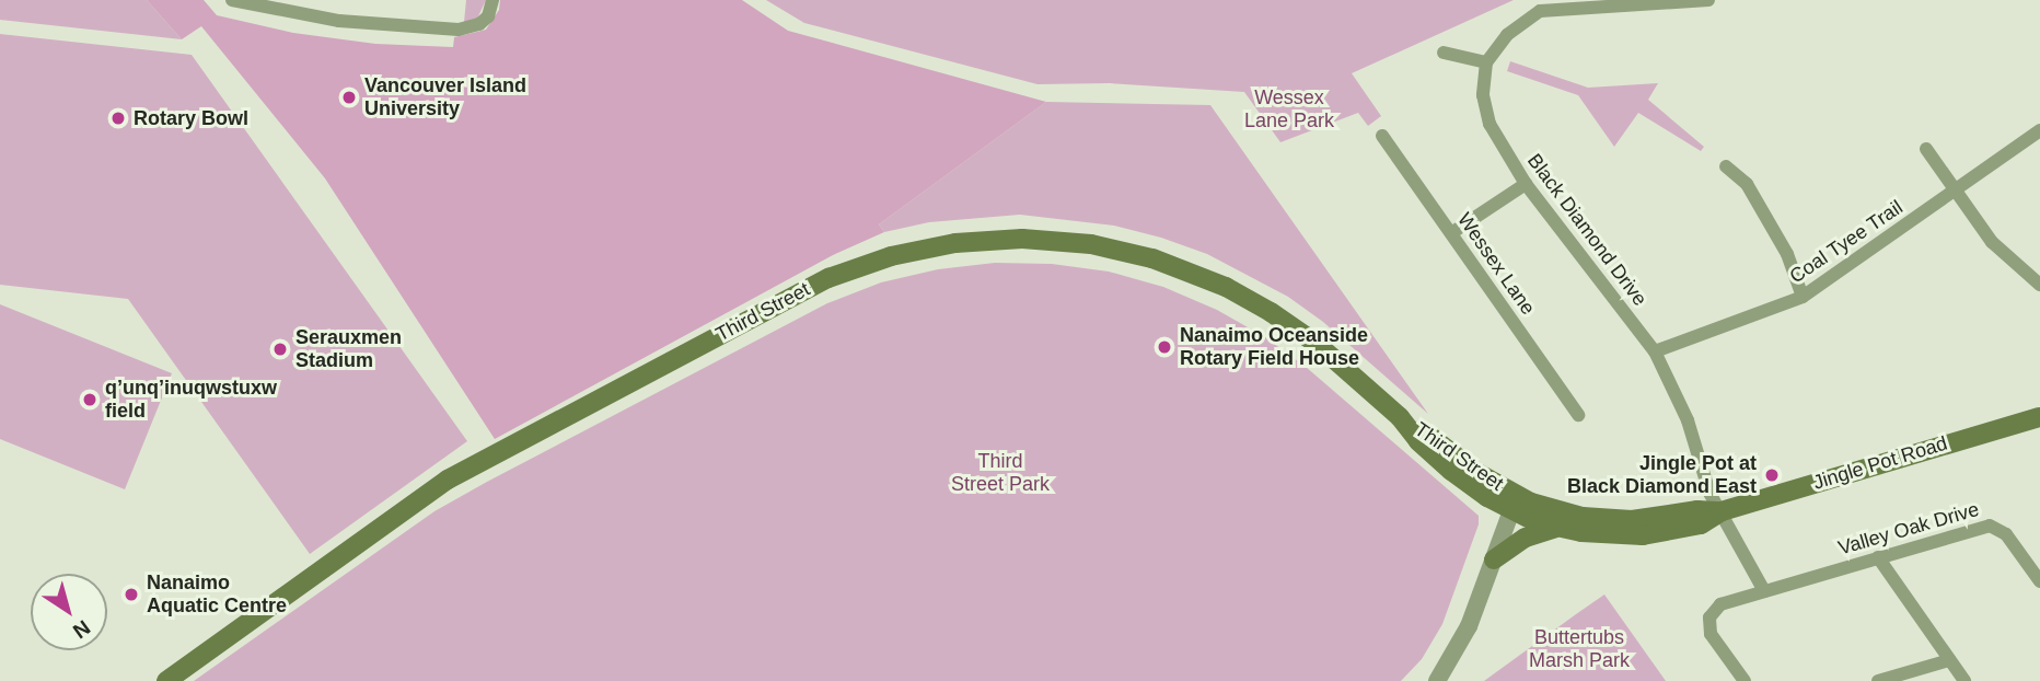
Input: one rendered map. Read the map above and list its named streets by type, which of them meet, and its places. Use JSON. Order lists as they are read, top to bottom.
{
  "streets": {
    "main road": ["Third Street", "Jingle Pot Road"],
    "street": [
      "Black Diamond Drive",
      "Coal Tyee Trail",
      "Wessex Lane",
      "Valley Oak Drive"
    ]
  },
  "crossings": [
    ["Black Diamond Drive", "Coal Tyee Trail"],
    ["Black Diamond Drive", "Jingle Pot Road"],
    ["Third Street", "Jingle Pot Road"]
  ],
  "parks": ["Wessex Lane Park", "Third Street Park", "Buttertubs Marsh Park"],
  "places": [
    "Vancouver Island University",
    "Rotary Bowl",
    "Nanaimo Oceanside Rotary Field House",
    "Serauxmen Stadium",
    "q’unq’inuqwstuxw field",
    "Jingle Pot at Black Diamond East",
    "Nanaimo Aquatic Centre"
  ],
  "north": "bottom right"
}
